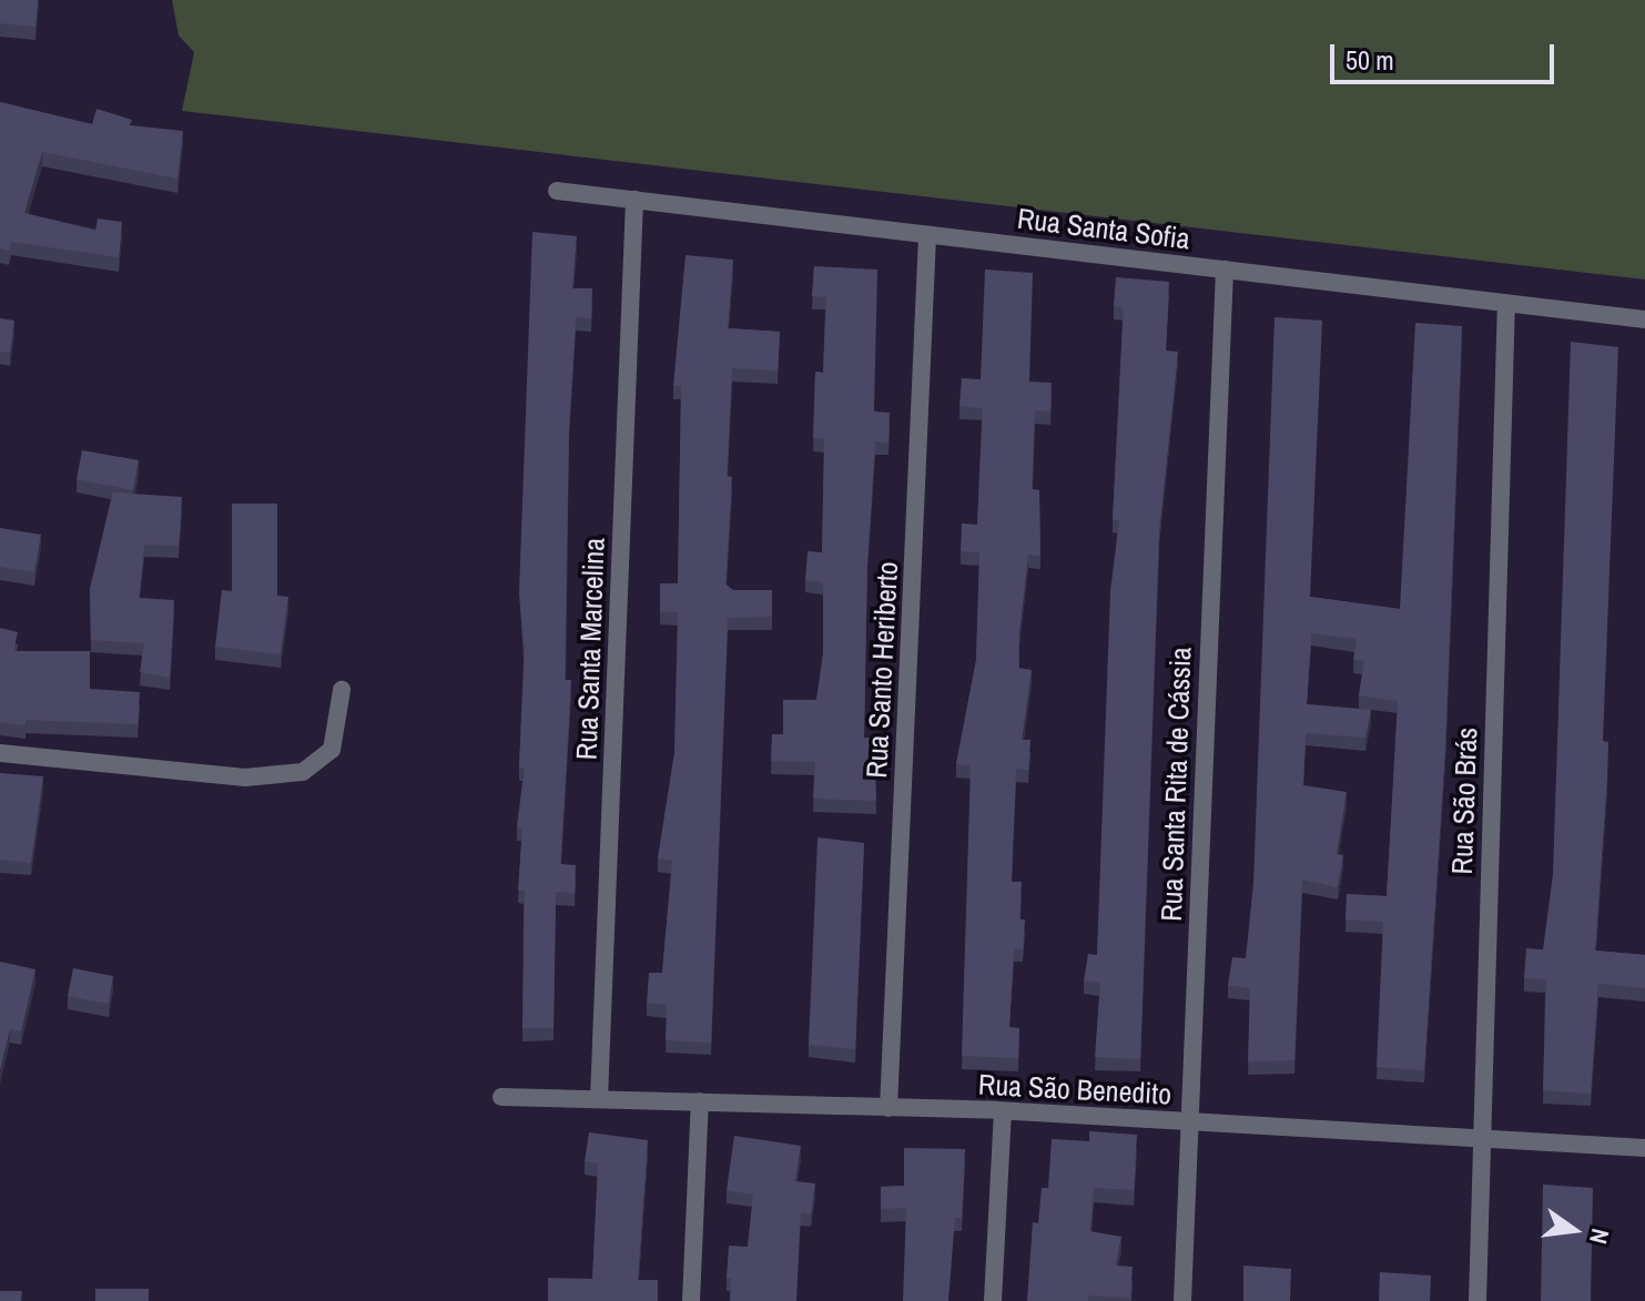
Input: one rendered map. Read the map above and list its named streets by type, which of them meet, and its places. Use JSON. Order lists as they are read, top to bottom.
{
  "streets": {
    "street": [
      "Rua Santa Sofia",
      "Rua Santa Marcelina",
      "Rua Santo Heriberto",
      "Rua Santa Rita de Cássia",
      "Rua São Brás",
      "Rua São Benedito"
    ]
  },
  "crossings": [
    ["Rua Santa Sofia", "Rua Santa Marcelina"],
    ["Rua Santa Sofia", "Rua Santo Heriberto"],
    ["Rua Santa Sofia", "Rua Santa Rita de Cássia"],
    ["Rua Santa Sofia", "Rua São Brás"],
    ["Rua Santa Marcelina", "Rua São Benedito"],
    ["Rua Santo Heriberto", "Rua São Benedito"],
    ["Rua Santa Rita de Cássia", "Rua São Benedito"],
    ["Rua São Brás", "Rua São Benedito"]
  ],
  "scale_bar": "50 m",
  "north": "right"
}
